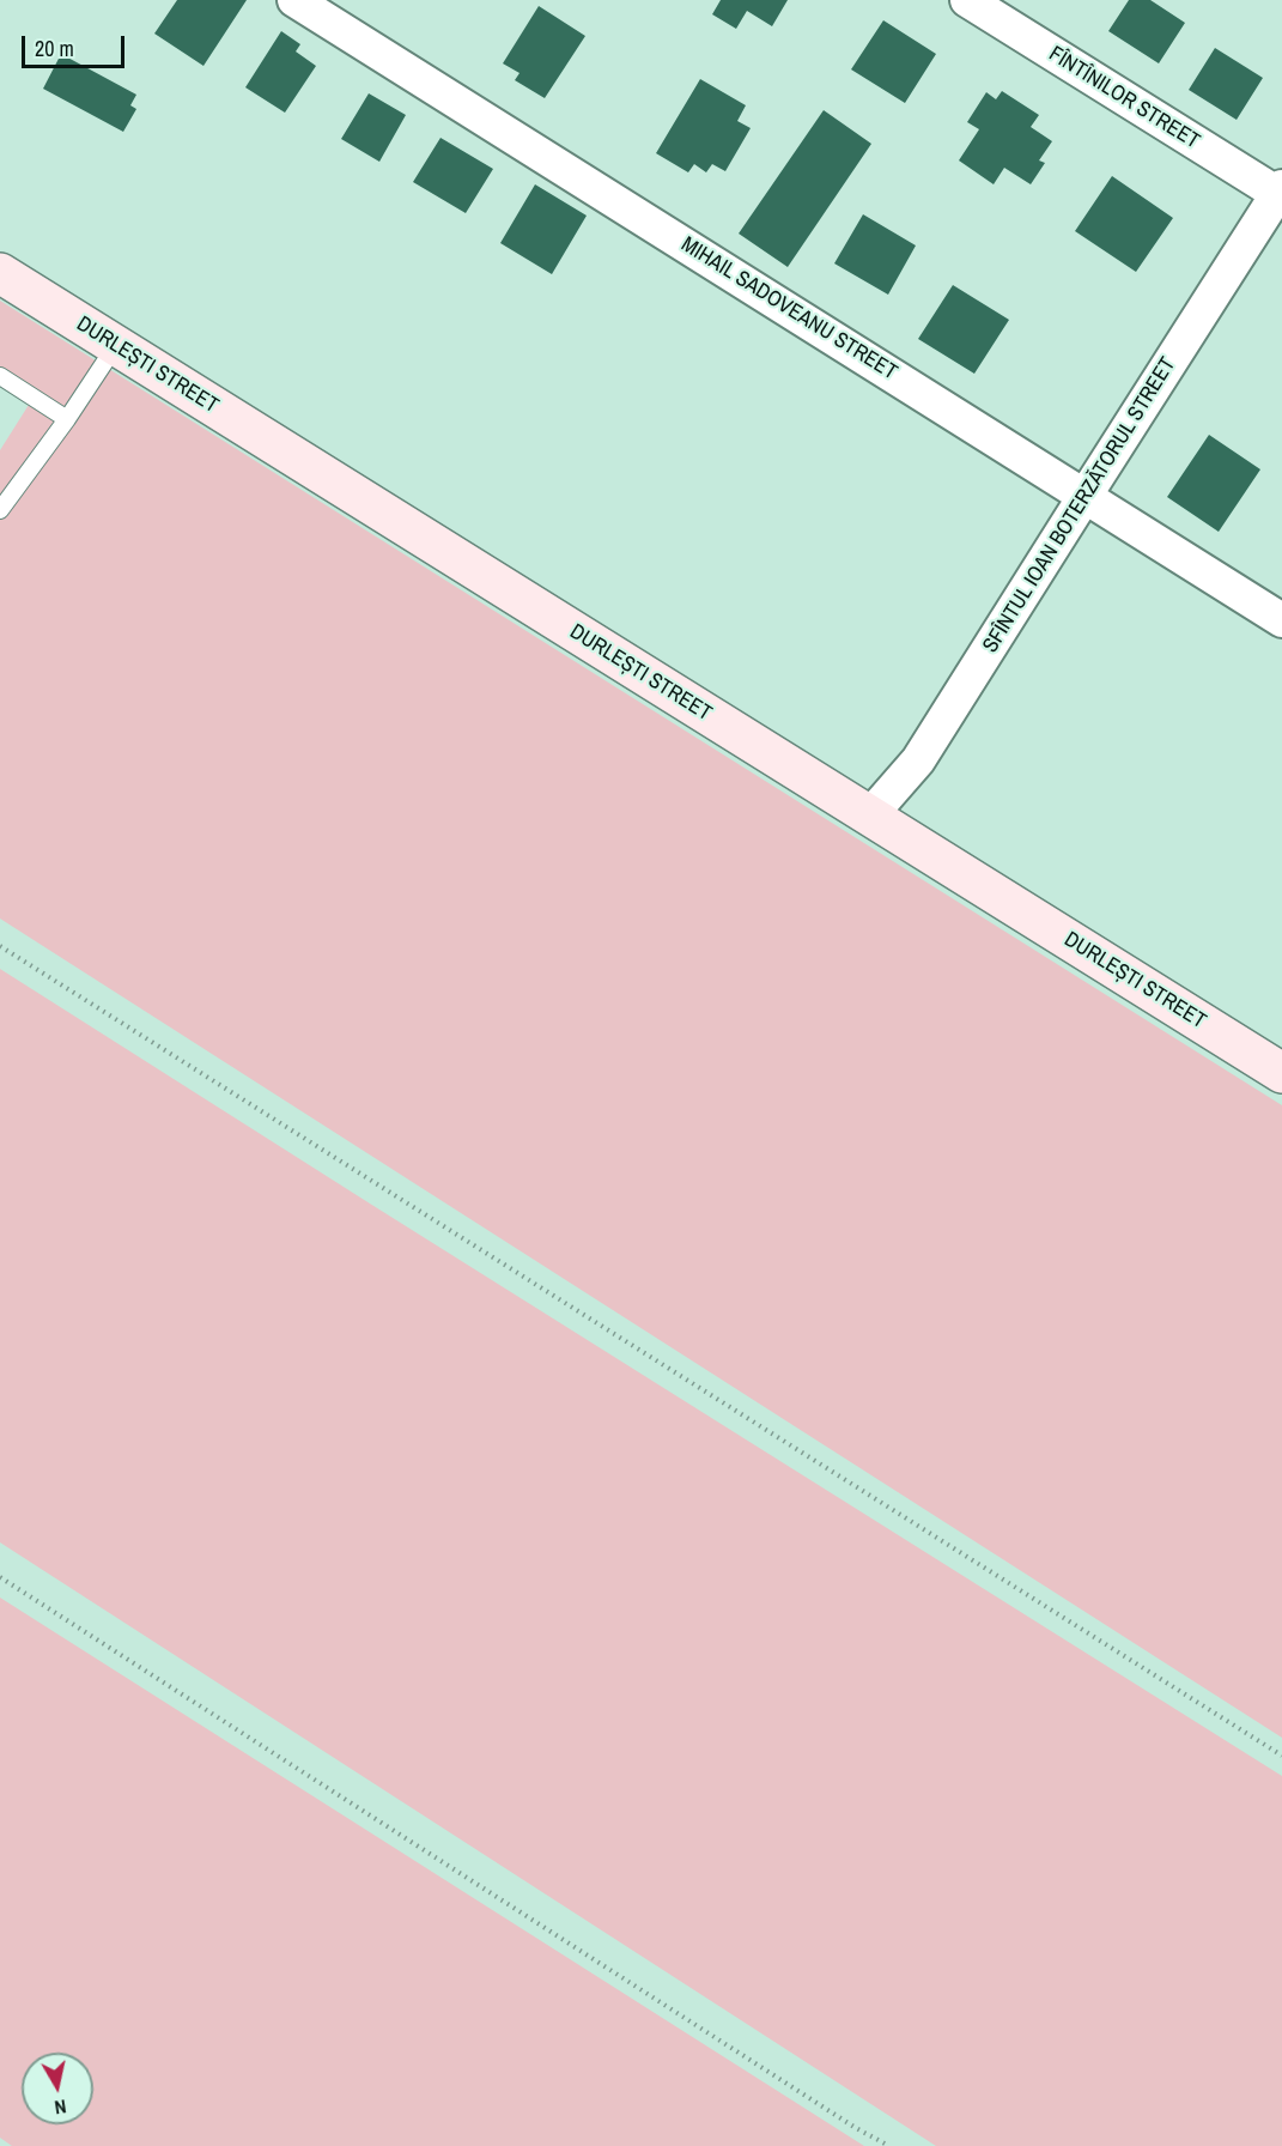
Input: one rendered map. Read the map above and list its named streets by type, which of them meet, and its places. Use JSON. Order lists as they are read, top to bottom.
{
  "streets": {
    "street": [
      "FÎNTÎNILOR STREET",
      "MIHAIL SADOVEANU STREET",
      "DURLEȘTI STREET",
      "SFÎNTUL IOAN BOTERZĂTORUL STREET"
    ]
  },
  "crossings": [
    ["FÎNTÎNILOR STREET", "SFÎNTUL IOAN BOTERZĂTORUL STREET"],
    ["MIHAIL SADOVEANU STREET", "SFÎNTUL IOAN BOTERZĂTORUL STREET"],
    ["DURLEȘTI STREET", "SFÎNTUL IOAN BOTERZĂTORUL STREET"]
  ],
  "scale_bar": "20 m",
  "north": "bottom"
}
